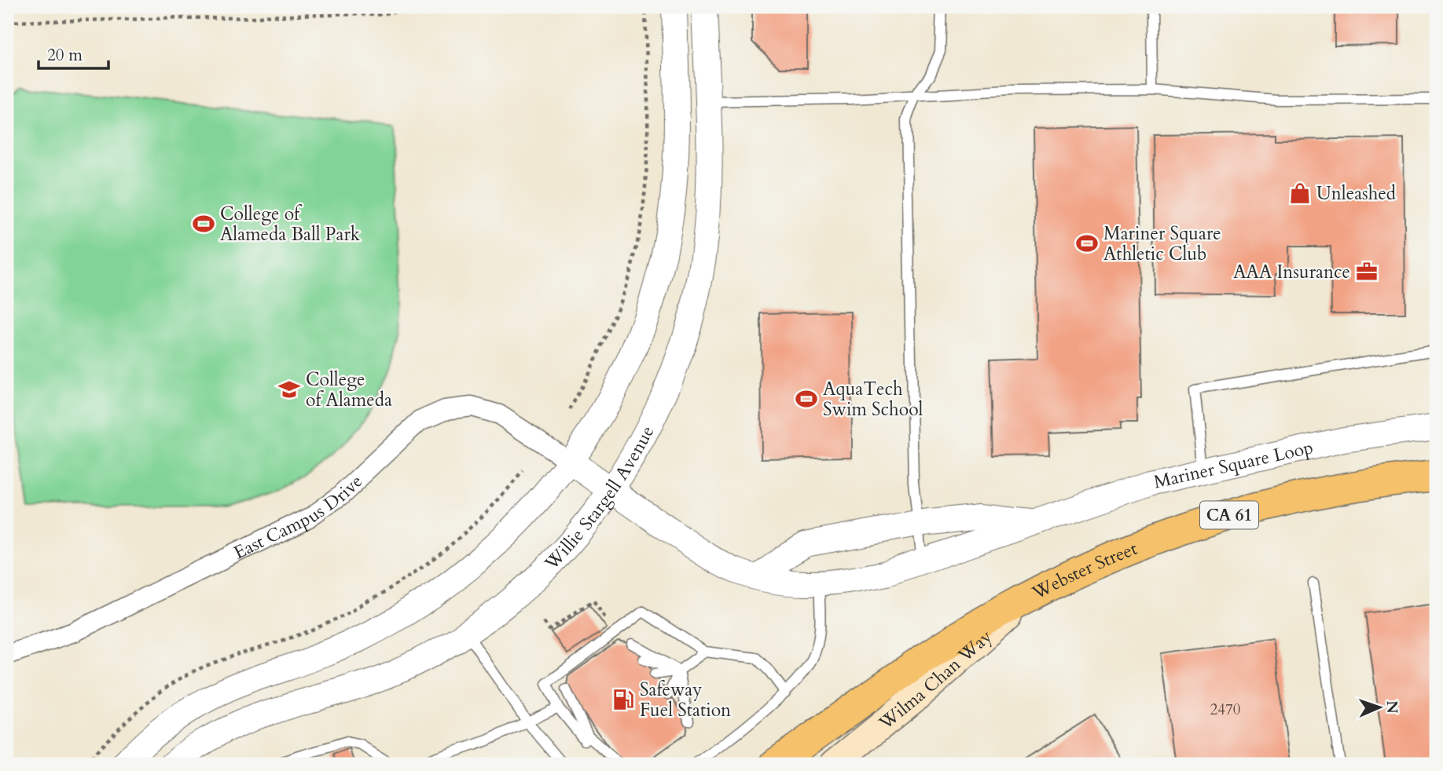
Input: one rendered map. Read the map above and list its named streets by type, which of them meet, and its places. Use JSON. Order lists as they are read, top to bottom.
{
  "streets": {
    "main road": ["CA 61", "Webster Street", "Wilma Chan Way"],
    "street": ["Mariner Square Loop", "Willie Stargell Avenue", "East Campus Drive"]
  },
  "crossings": [
    ["Mariner Square Loop", "Willie Stargell Avenue"],
    ["Mariner Square Loop", "East Campus Drive"],
    ["Webster Street", "Wilma Chan Way"]
  ],
  "places": {
    "shop": ["Unleashed"],
    "sports": ["College of Alameda Ball Park", "Mariner Square Athletic Club", "AquaTech Swim School"],
    "office": ["AAA Insurance"],
    "school or university": ["College of Alameda"],
    "fuel station": ["Safeway Fuel Station"]
  },
  "house_numbers": ["2470"],
  "scale_bar": "20 m",
  "north": "right"
}
